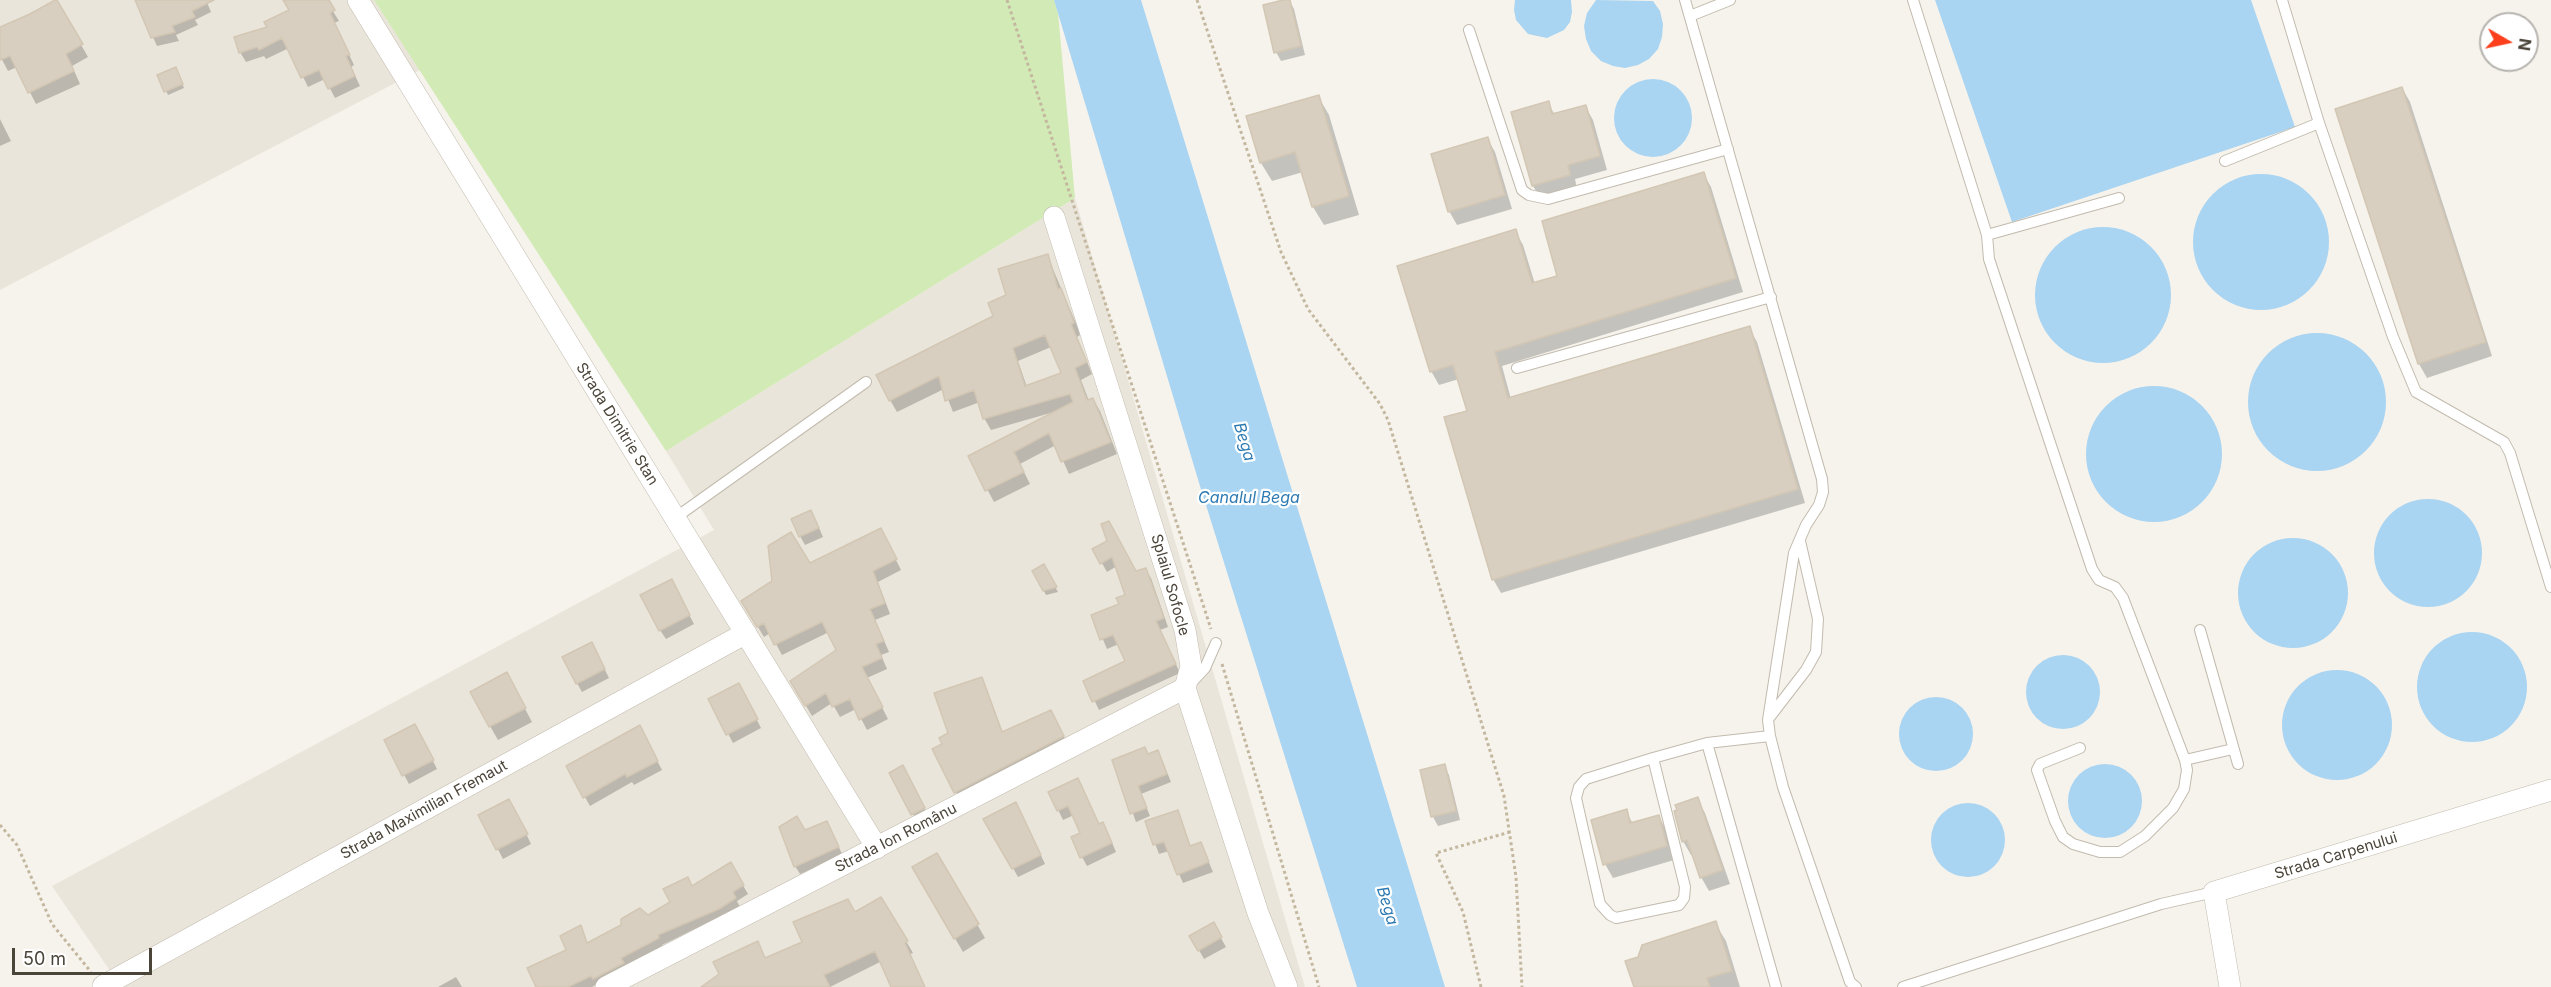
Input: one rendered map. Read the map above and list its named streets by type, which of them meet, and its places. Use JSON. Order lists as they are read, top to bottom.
{
  "streets": {
    "street": [
      "Strada Dimitrie Stan",
      "Splaiul Sofocle",
      "Strada Maximilian Fremaut",
      "Strada Ion Românu",
      "Strada Carpenului"
    ]
  },
  "crossings": [
    ["Strada Dimitrie Stan", "Strada Maximilian Fremaut"],
    ["Strada Dimitrie Stan", "Strada Ion Românu"],
    ["Splaiul Sofocle", "Strada Ion Românu"]
  ],
  "water": ["Bega", "Canalul Bega"],
  "scale_bar": "50 m",
  "north": "right"
}
